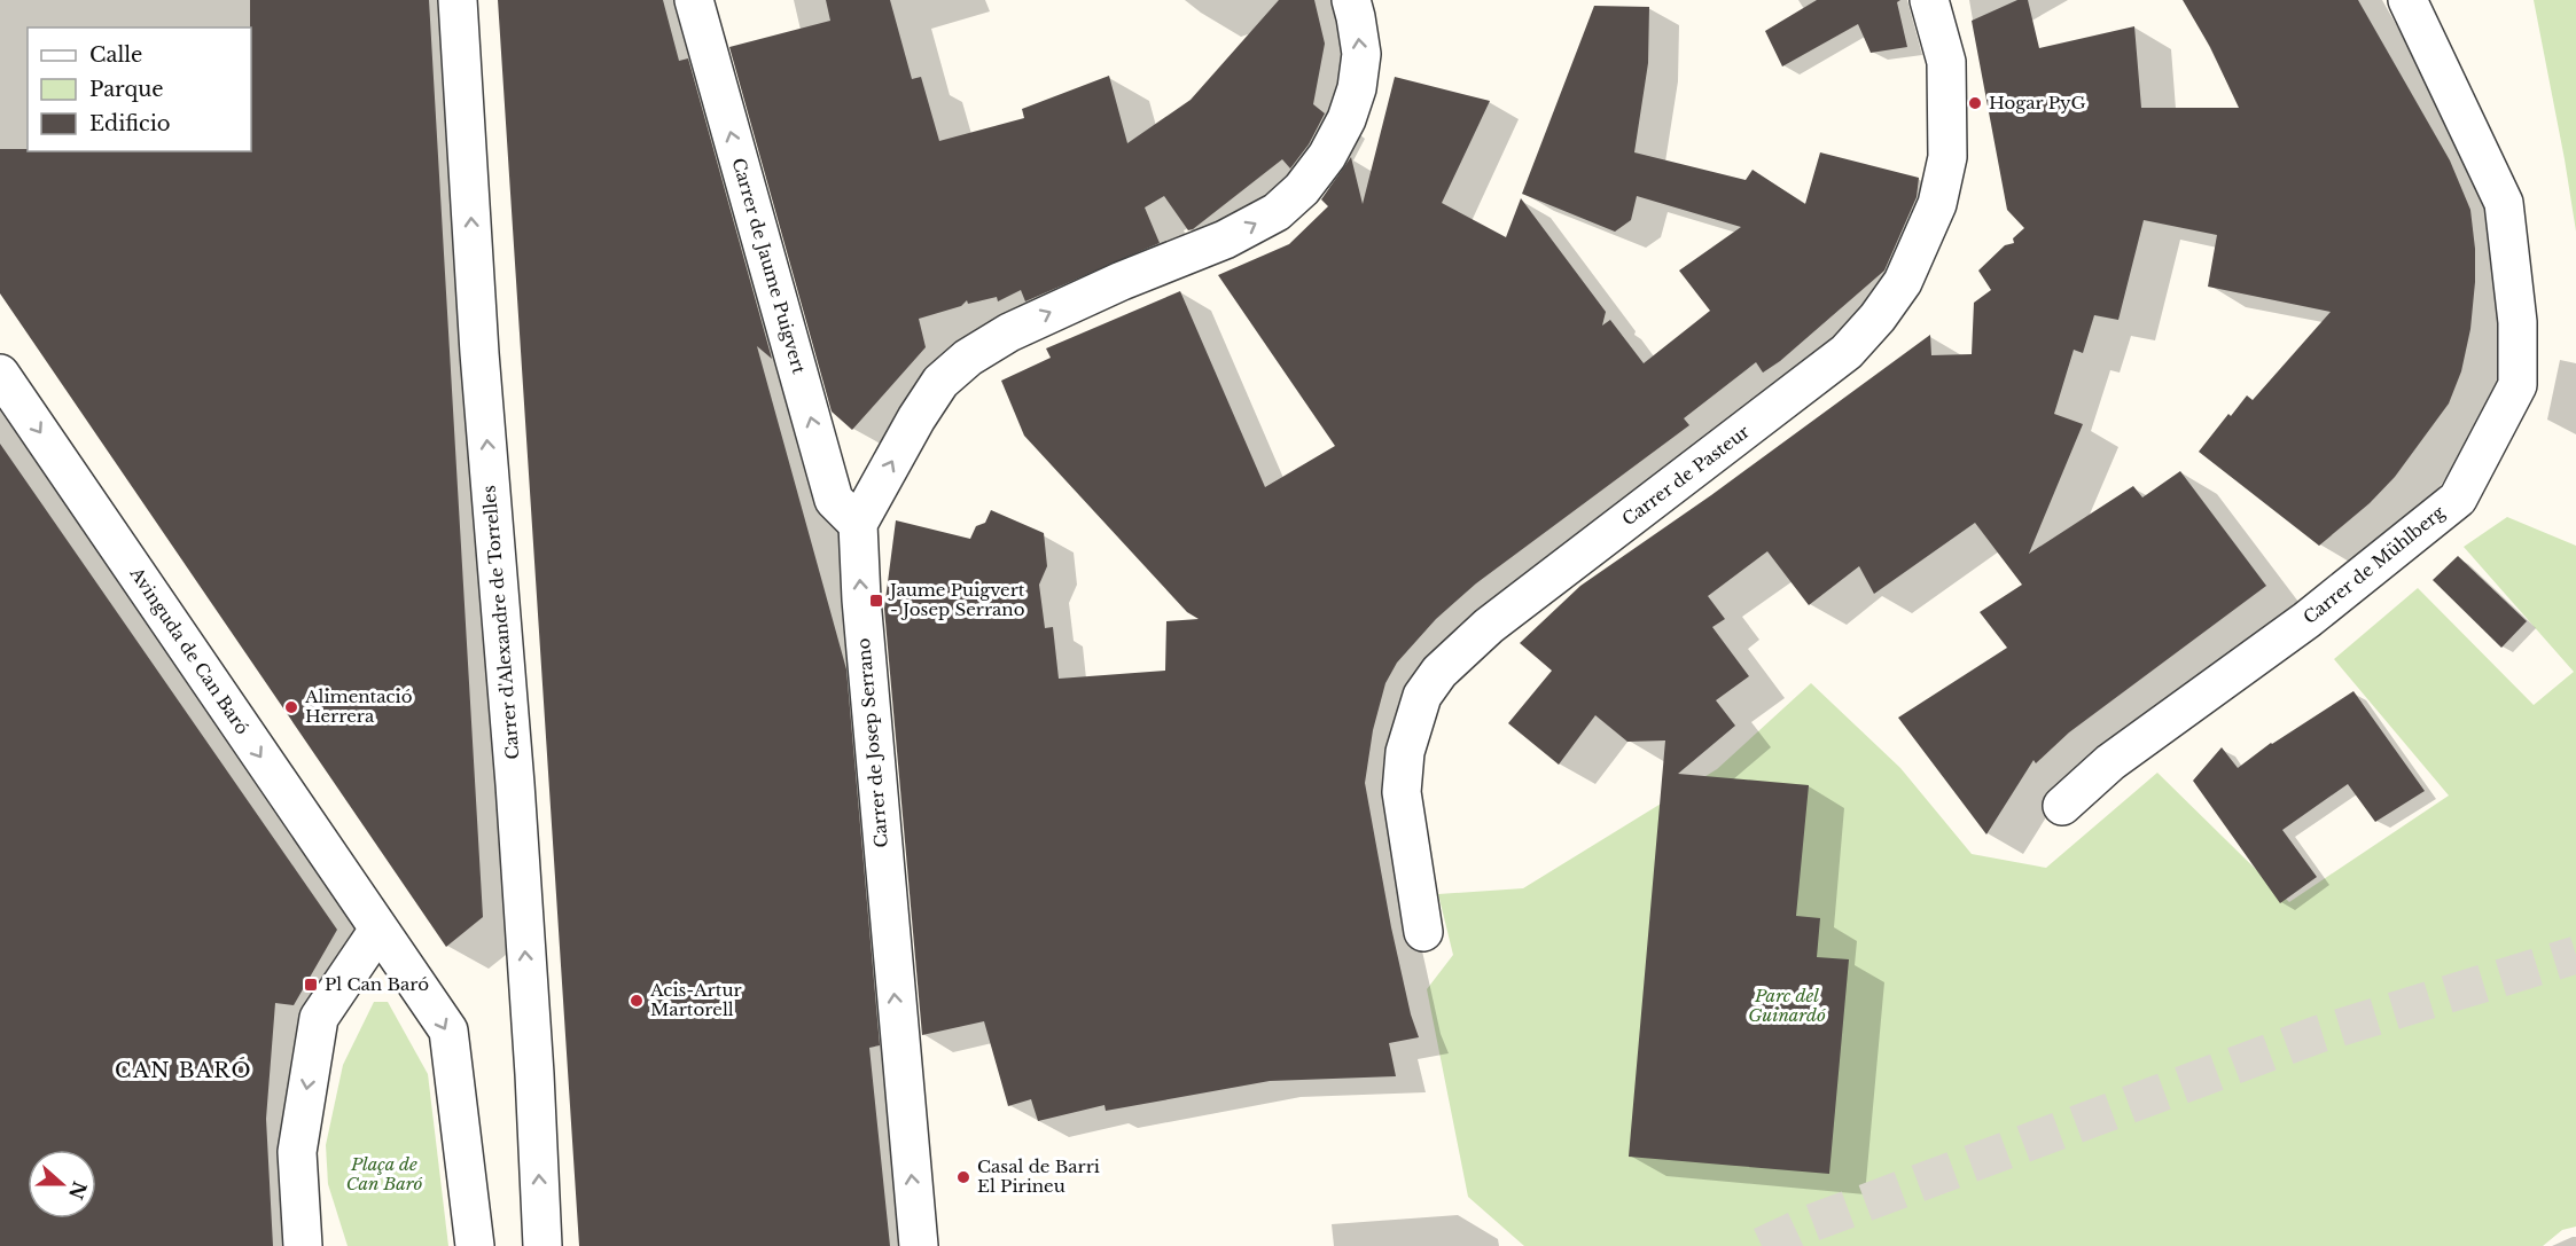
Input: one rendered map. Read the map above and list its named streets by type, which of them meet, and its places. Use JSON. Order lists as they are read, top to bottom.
{
  "streets": {
    "street": [
      "Carrer de Jaume Puigvert",
      "Carrer de Pasteur",
      "Carrer de Mühlberg",
      "Carrer d'Alexandre de Torrelles",
      "Avinguda de Can Baró",
      "Carrer de Josep Serrano"
    ]
  },
  "crossings": [
    ["Carrer de Jaume Puigvert", "Carrer de Josep Serrano"]
  ],
  "one_way": ["Carrer de Jaume Puigvert", "Avinguda de Can Baró", "Carrer de Josep Serrano"],
  "districts": ["CAN BARÓ"],
  "parks": ["Parc del Guinardó", "Plaça de Can Baró"],
  "places": {
    "other": [
      "Hogar PyG",
      "Alimentació Herrera",
      "Acis-Artur Martorell",
      "Casal de Barri El Pirineu"
    ],
    "transit": ["Jaume Puigvert - Josep Serrano", "Pl Can Baró"]
  },
  "legend": ["Calle", "Parque", "Edificio"],
  "north": "right"
}
